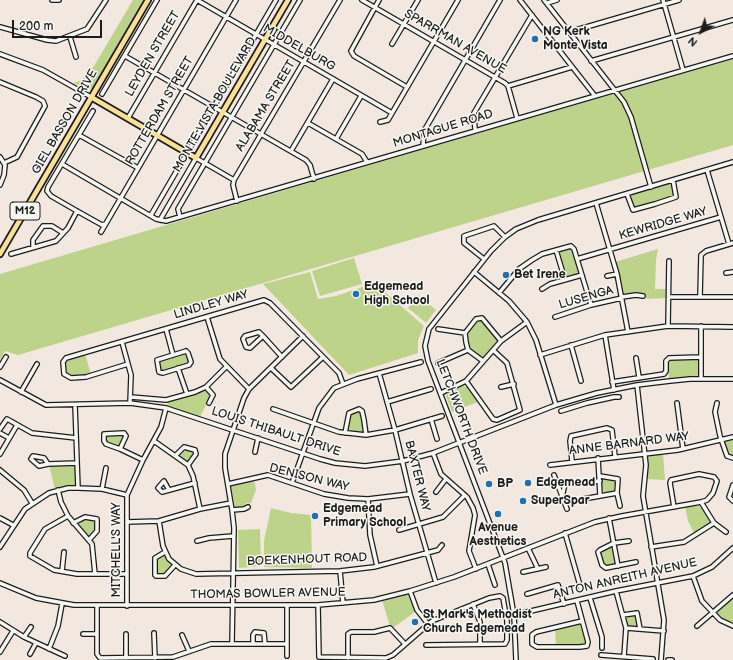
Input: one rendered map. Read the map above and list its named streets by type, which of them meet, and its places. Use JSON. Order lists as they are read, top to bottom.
{
  "streets": {
    "main road": ["MONTE VISTA BOULEVARD", "GIEL BASSON DRIVE", "M12"],
    "street": [
      "SPARRMAN AVENUE",
      "MIDDELBURG",
      "LEYDEN STREET",
      "ALABAMA STREET",
      "ROTTERDAM STREET",
      "MONTAGUE ROAD",
      "KEWRIDGE WAY",
      "LUSENGA",
      "LINDLEY WAY",
      "LETCHWORTH DRIVE",
      "LOUIS THIBAULT DRIVE",
      "ANNE BARNARD WAY",
      "BAXTER WAY",
      "DENISON WAY",
      "MITCHELL'S WAY",
      "BOEKENHOUT ROAD",
      "ANTON ANREITH AVENUE",
      "THOMAS BOWLER AVENUE"
    ]
  },
  "crossings": [
    ["SPARRMAN AVENUE", "MONTAGUE ROAD"],
    ["MIDDELBURG", "LEYDEN STREET"],
    ["MIDDELBURG", "MONTE VISTA BOULEVARD"],
    ["MIDDELBURG", "ALABAMA STREET"],
    ["MIDDELBURG", "ROTTERDAM STREET"],
    ["MONTE VISTA BOULEVARD", "MONTAGUE ROAD"],
    ["LETCHWORTH DRIVE", "LOUIS THIBAULT DRIVE"],
    ["LETCHWORTH DRIVE", "ANTON ANREITH AVENUE"],
    ["LETCHWORTH DRIVE", "THOMAS BOWLER AVENUE"],
    ["LOUIS THIBAULT DRIVE", "BAXTER WAY"],
    ["LOUIS THIBAULT DRIVE", "MITCHELL'S WAY"],
    ["BAXTER WAY", "DENISON WAY"],
    ["BAXTER WAY", "BOEKENHOUT ROAD"],
    ["BAXTER WAY", "THOMAS BOWLER AVENUE"],
    ["MITCHELL'S WAY", "THOMAS BOWLER AVENUE"]
  ],
  "places": [
    "NG Kerk Monte Vista",
    "Bet Irene",
    "Edgemead High School",
    "Edgemead",
    "BP",
    "SuperSpar",
    "Avenue Aesthetics",
    "Edgemead Primary School",
    "St Mark's Methodist Church Edgemead"
  ],
  "scale_bar": "200 m",
  "north": "bottom left"
}
